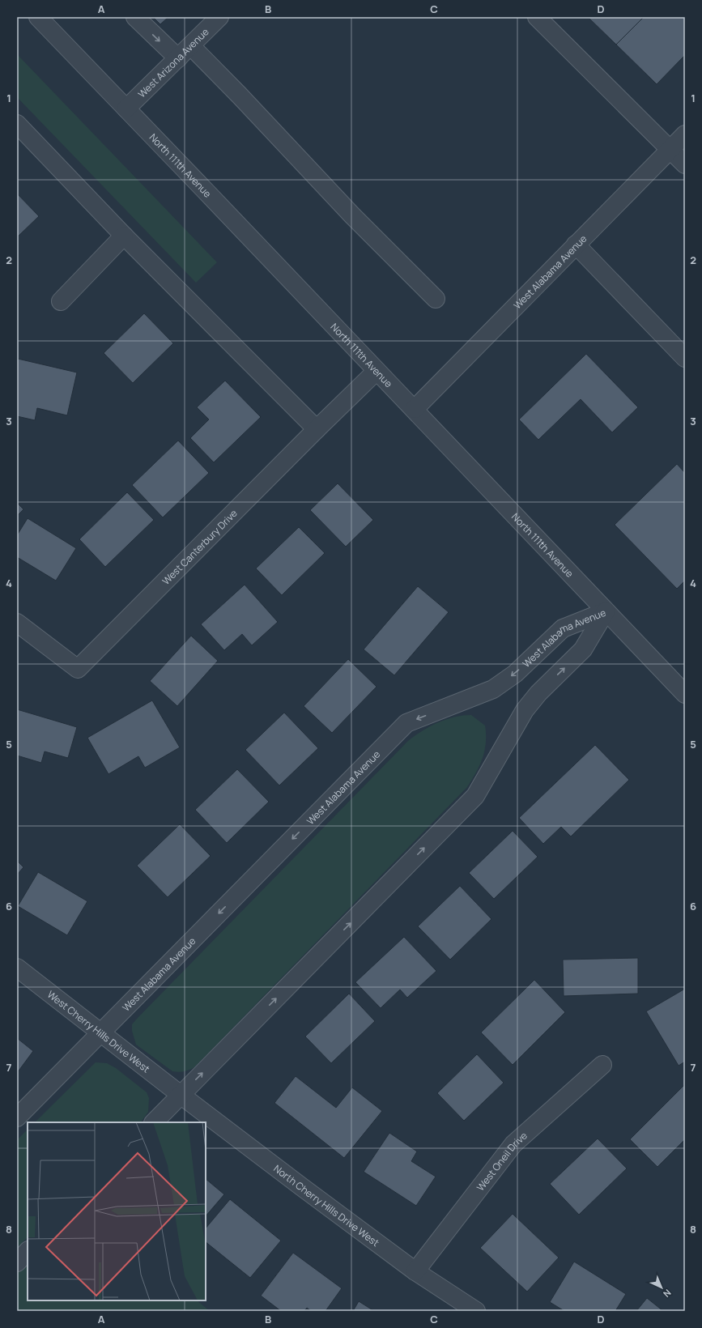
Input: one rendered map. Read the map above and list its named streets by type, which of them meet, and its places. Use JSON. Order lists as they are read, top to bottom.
{
  "streets": {
    "street": [
      "West Arizona Avenue",
      "North 111th Avenue",
      "West Alabama Avenue",
      "West Canterbury Drive",
      "West Cherry Hills Drive West",
      "West Oneil Drive",
      "North Cherry Hills Drive West"
    ]
  },
  "crossings": [
    ["West Arizona Avenue", "North 111th Avenue"],
    ["North 111th Avenue", "West Alabama Avenue"],
    ["North 111th Avenue", "West Canterbury Drive"],
    ["West Alabama Avenue", "West Cherry Hills Drive West"],
    ["West Alabama Avenue", "North Cherry Hills Drive West"],
    ["West Cherry Hills Drive West", "North Cherry Hills Drive West"],
    ["West Oneil Drive", "North Cherry Hills Drive West"]
  ],
  "north": "bottom right",
  "grid": {
    "columns": [
      "A",
      "B",
      "C",
      "D"
    ],
    "rows": [
      "1",
      "2",
      "3",
      "4",
      "5",
      "6",
      "7",
      "8"
    ]
  }
}
